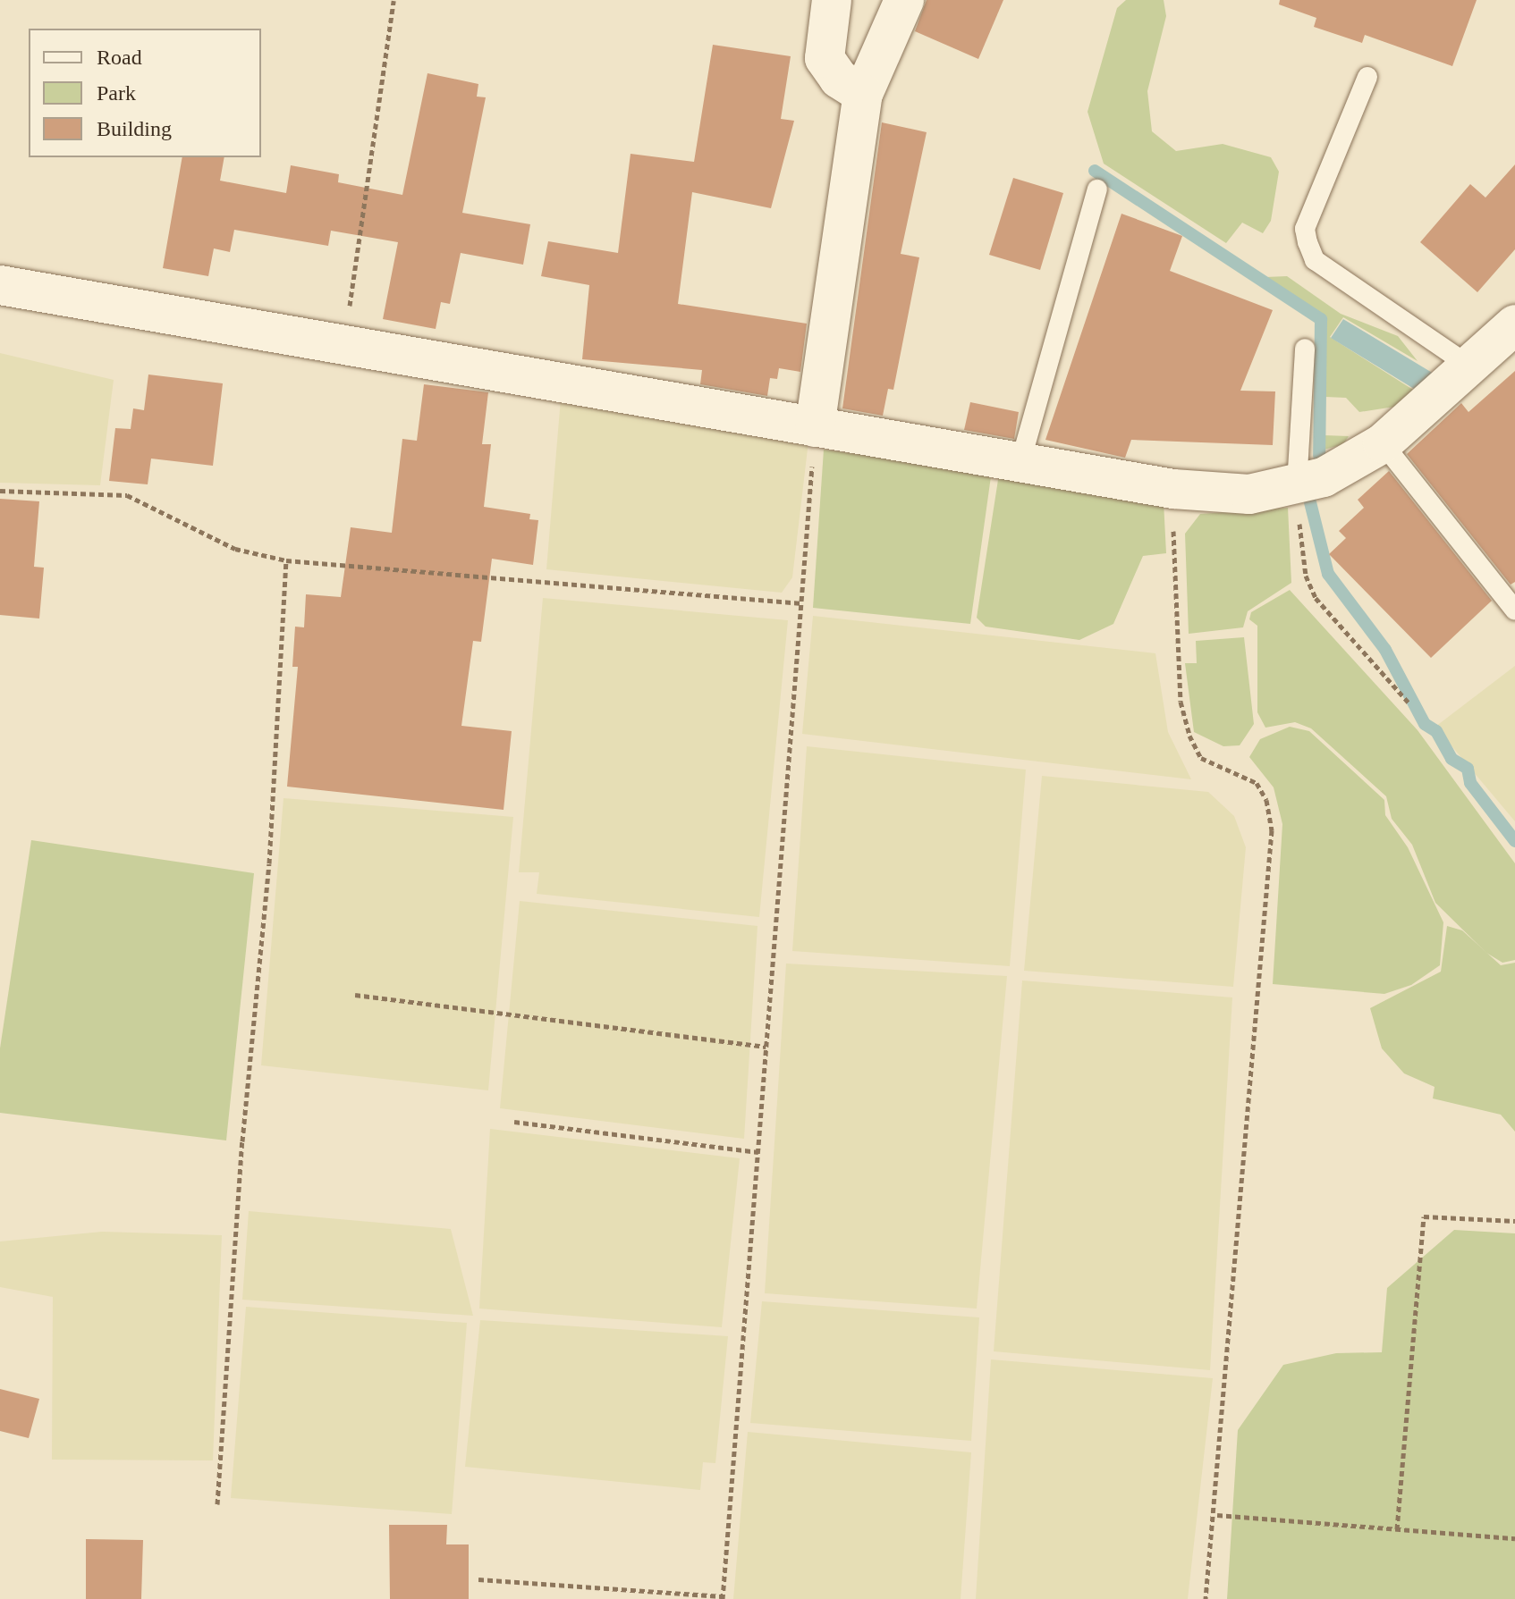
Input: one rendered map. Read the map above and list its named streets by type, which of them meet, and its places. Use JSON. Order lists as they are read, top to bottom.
{
  "legend": ["Road", "Park", "Building"]
}
